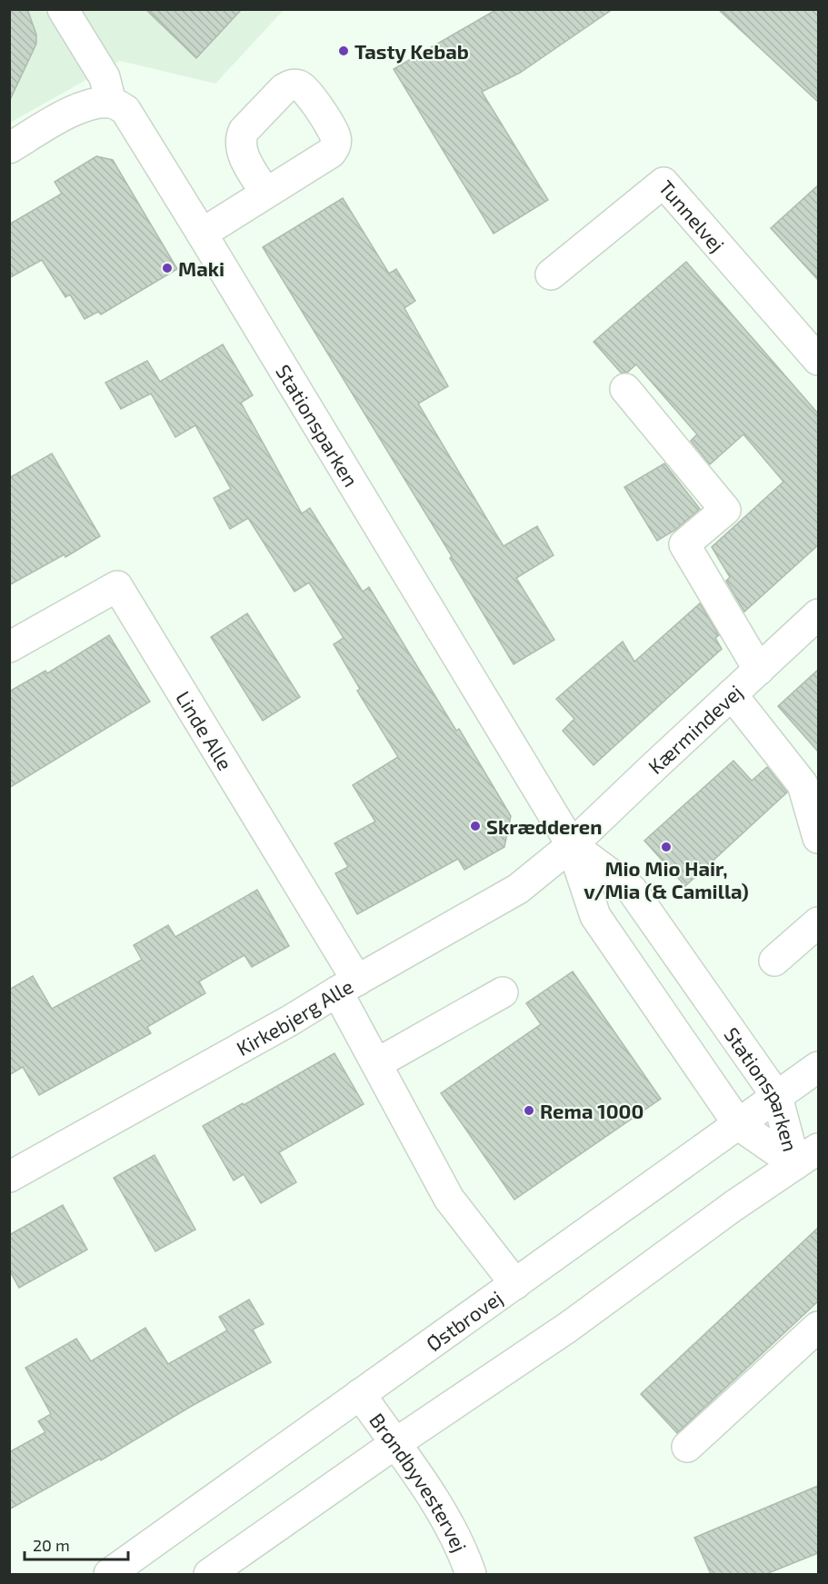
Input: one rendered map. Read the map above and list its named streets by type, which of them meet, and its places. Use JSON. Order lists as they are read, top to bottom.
{
  "streets": {
    "street": [
      "Tunnelvej",
      "Stationsparken",
      "Kærmindevej",
      "Linde Alle",
      "Kirkebjerg Alle",
      "Østbrovej",
      "Brøndbyvestervej"
    ]
  },
  "crossings": [
    ["Stationsparken", "Kærmindevej"],
    ["Stationsparken", "Kirkebjerg Alle"],
    ["Stationsparken", "Østbrovej"],
    ["Kærmindevej", "Kirkebjerg Alle"],
    ["Linde Alle", "Kirkebjerg Alle"],
    ["Østbrovej", "Brøndbyvestervej"]
  ],
  "places": [
    "Tasty Kebab",
    "Maki",
    "Skrædderen",
    "Mio Mio Hair, v/Mia (& Camilla)",
    "Rema 1000"
  ],
  "scale_bar": "20 m"
}
